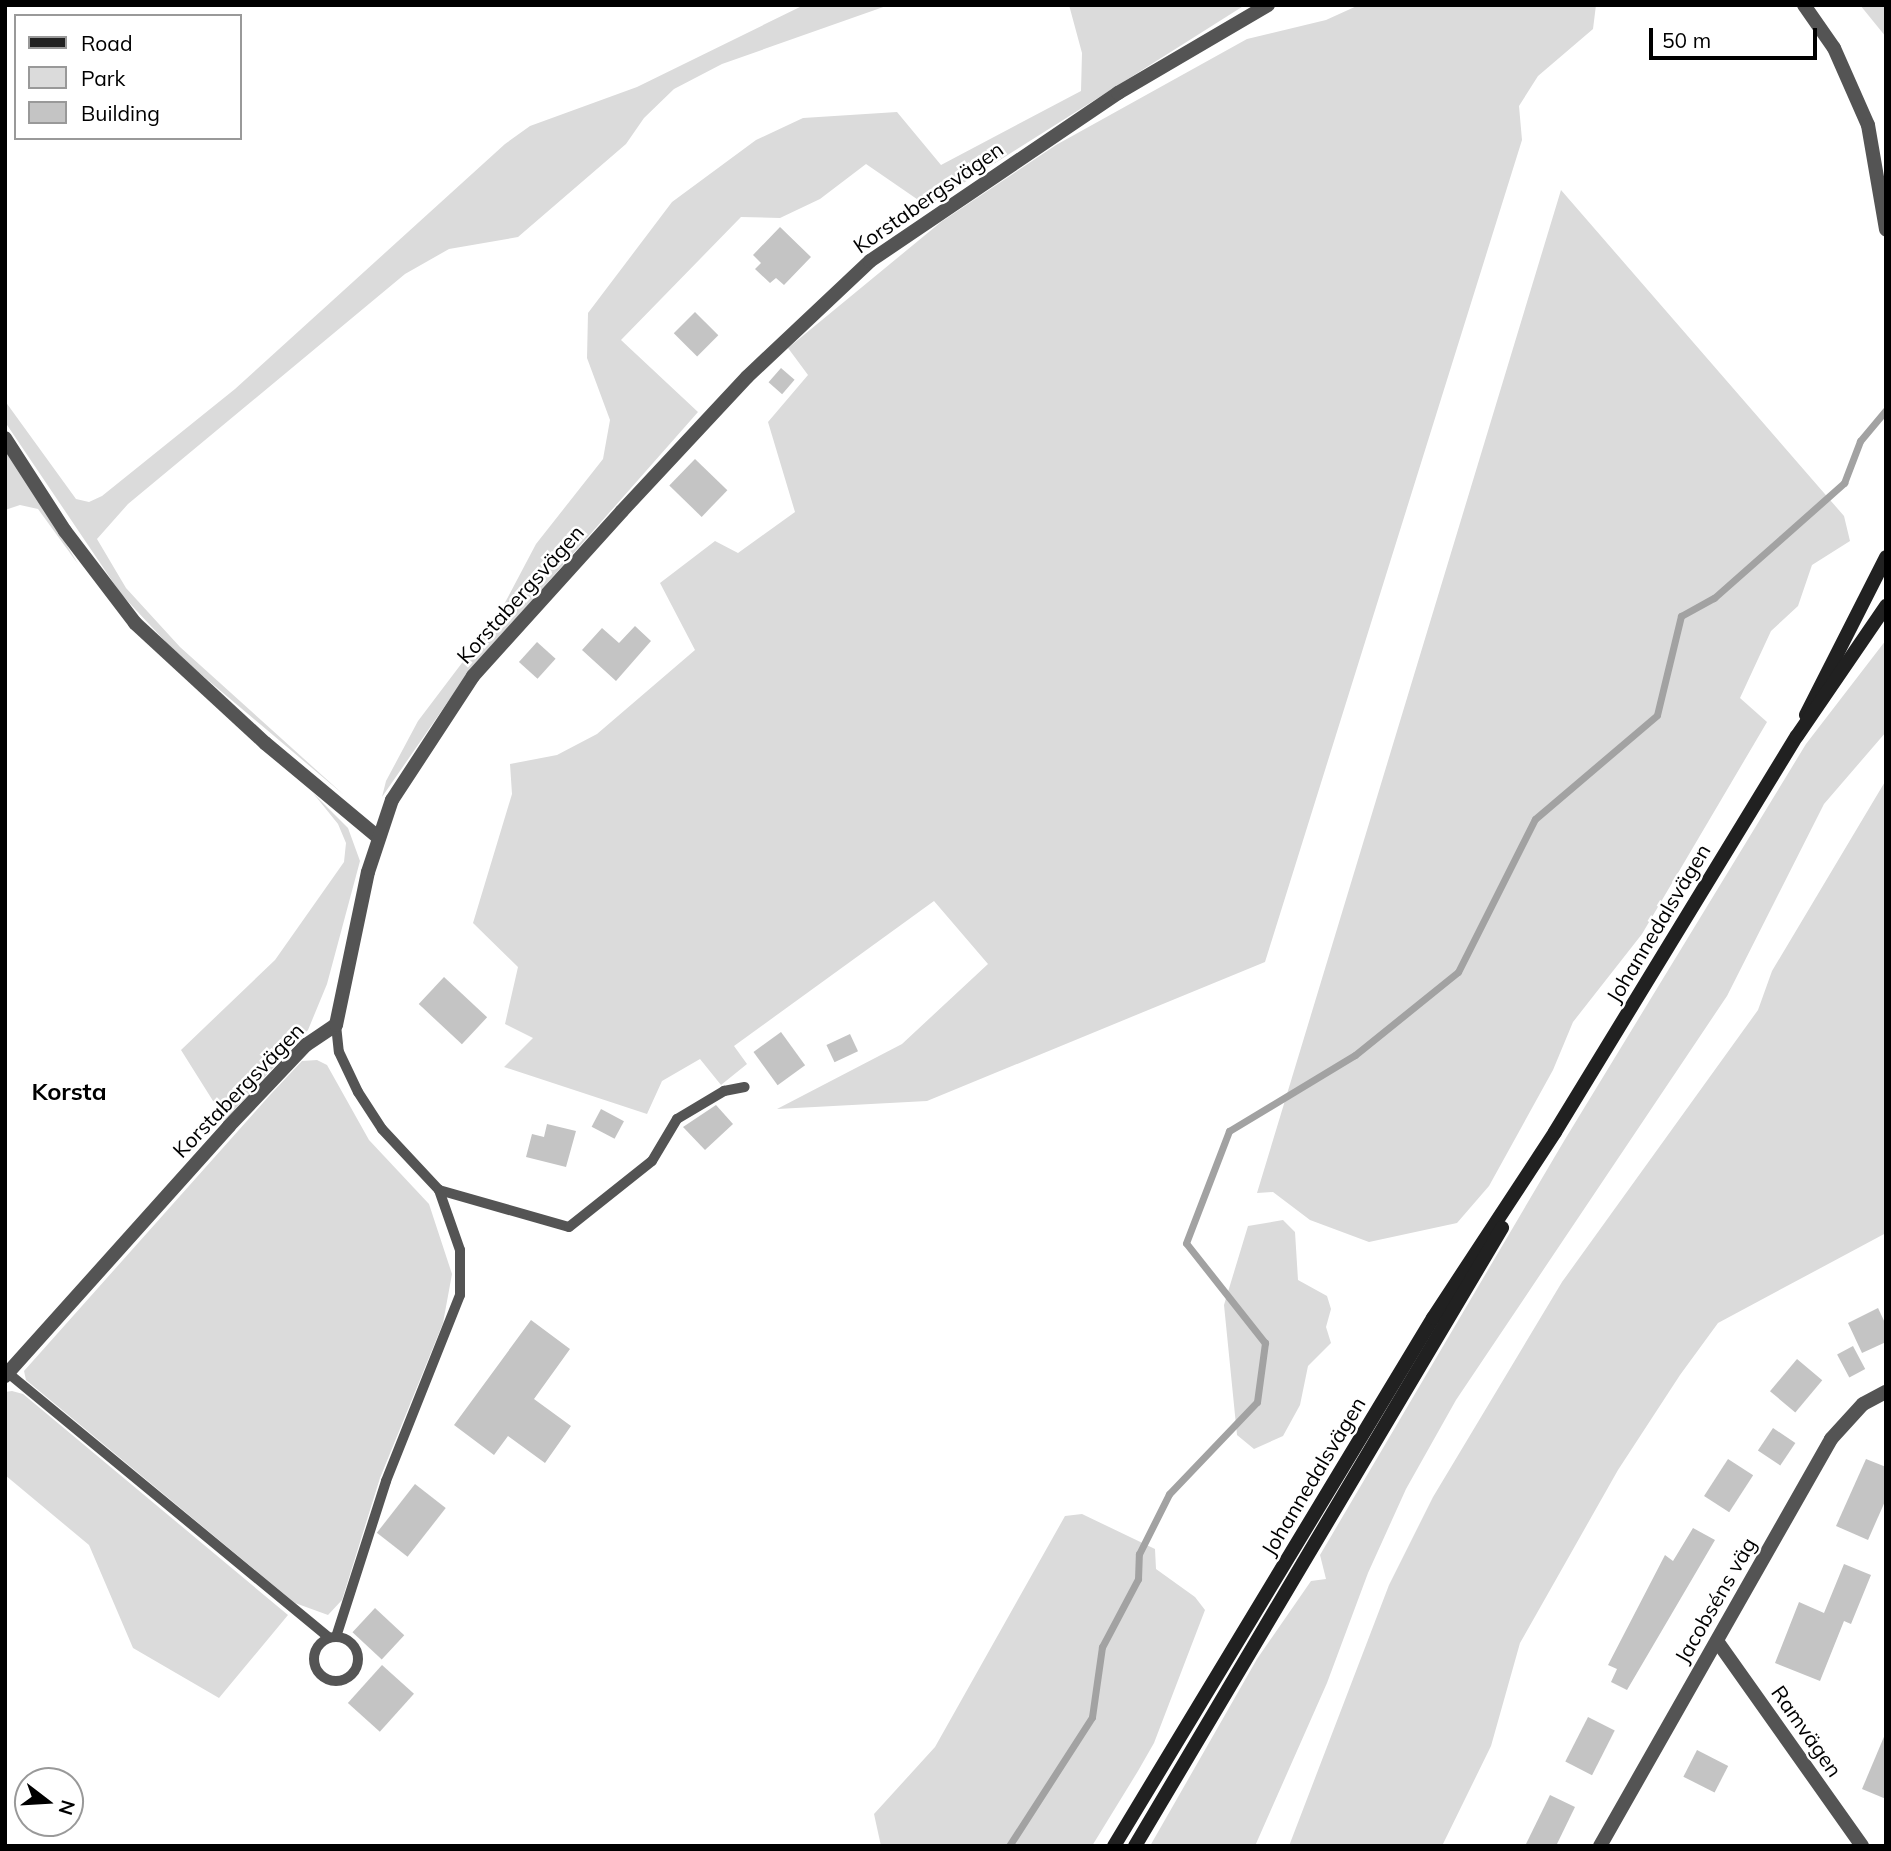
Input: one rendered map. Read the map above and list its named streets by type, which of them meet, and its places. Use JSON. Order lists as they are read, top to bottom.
{
  "streets": {
    "main road": ["Johannedalsvägen"],
    "street": ["Korstabergsvägen", "Jacobséns väg", "Ramvägen"]
  },
  "crossings": [
    ["Jacobséns väg", "Ramvägen"]
  ],
  "districts": ["Korsta"],
  "legend": ["Road", "Park", "Building"],
  "scale_bar": "50 m",
  "north": "right"
}
